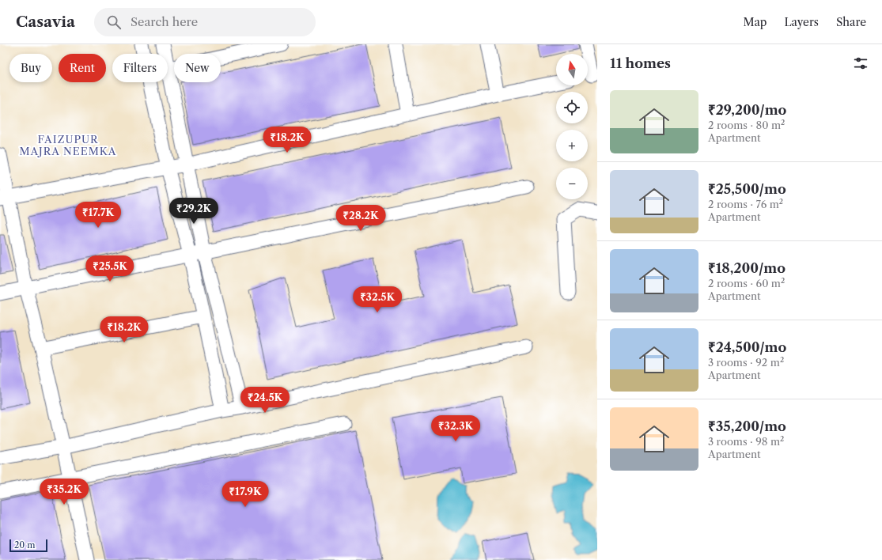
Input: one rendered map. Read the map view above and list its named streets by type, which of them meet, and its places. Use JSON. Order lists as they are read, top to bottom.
{
  "districts": ["FAIZUPUR MAJRA NEEMKA"],
  "scale_bar": "20 m",
  "north": "top",
  "page": {
    "header": "Casavia",
    "search": "Search here",
    "nav": ["Map", "Layers", "Share"],
    "heading": "11 homes",
    "map_buttons": ["+", "−"],
    "chip": [
      "Buy",
      "Rent",
      "Filters",
      "New"
    ],
    "list": [
      {
        "name": "₹29,200/mo",
        "note": "2 rooms · 80 m² · Apartment"
      },
      {
        "name": "₹25,500/mo",
        "note": "2 rooms · 76 m² · Apartment"
      },
      {
        "name": "₹18,200/mo",
        "note": "2 rooms · 60 m² · Apartment"
      },
      {
        "name": "₹24,500/mo",
        "note": "3 rooms · 92 m² · Apartment"
      },
      {
        "name": "₹35,200/mo",
        "note": "3 rooms · 98 m² · Apartment"
      }
    ],
    "price": [
      "₹18.2K",
      "₹29.2K",
      "₹17.7K",
      "₹28.2K",
      "₹25.5K",
      "₹32.5K",
      "₹18.2K",
      "₹24.5K",
      "₹32.3K",
      "₹35.2K",
      "₹17.9K"
    ],
    "scale": "20 m"
  }
}
